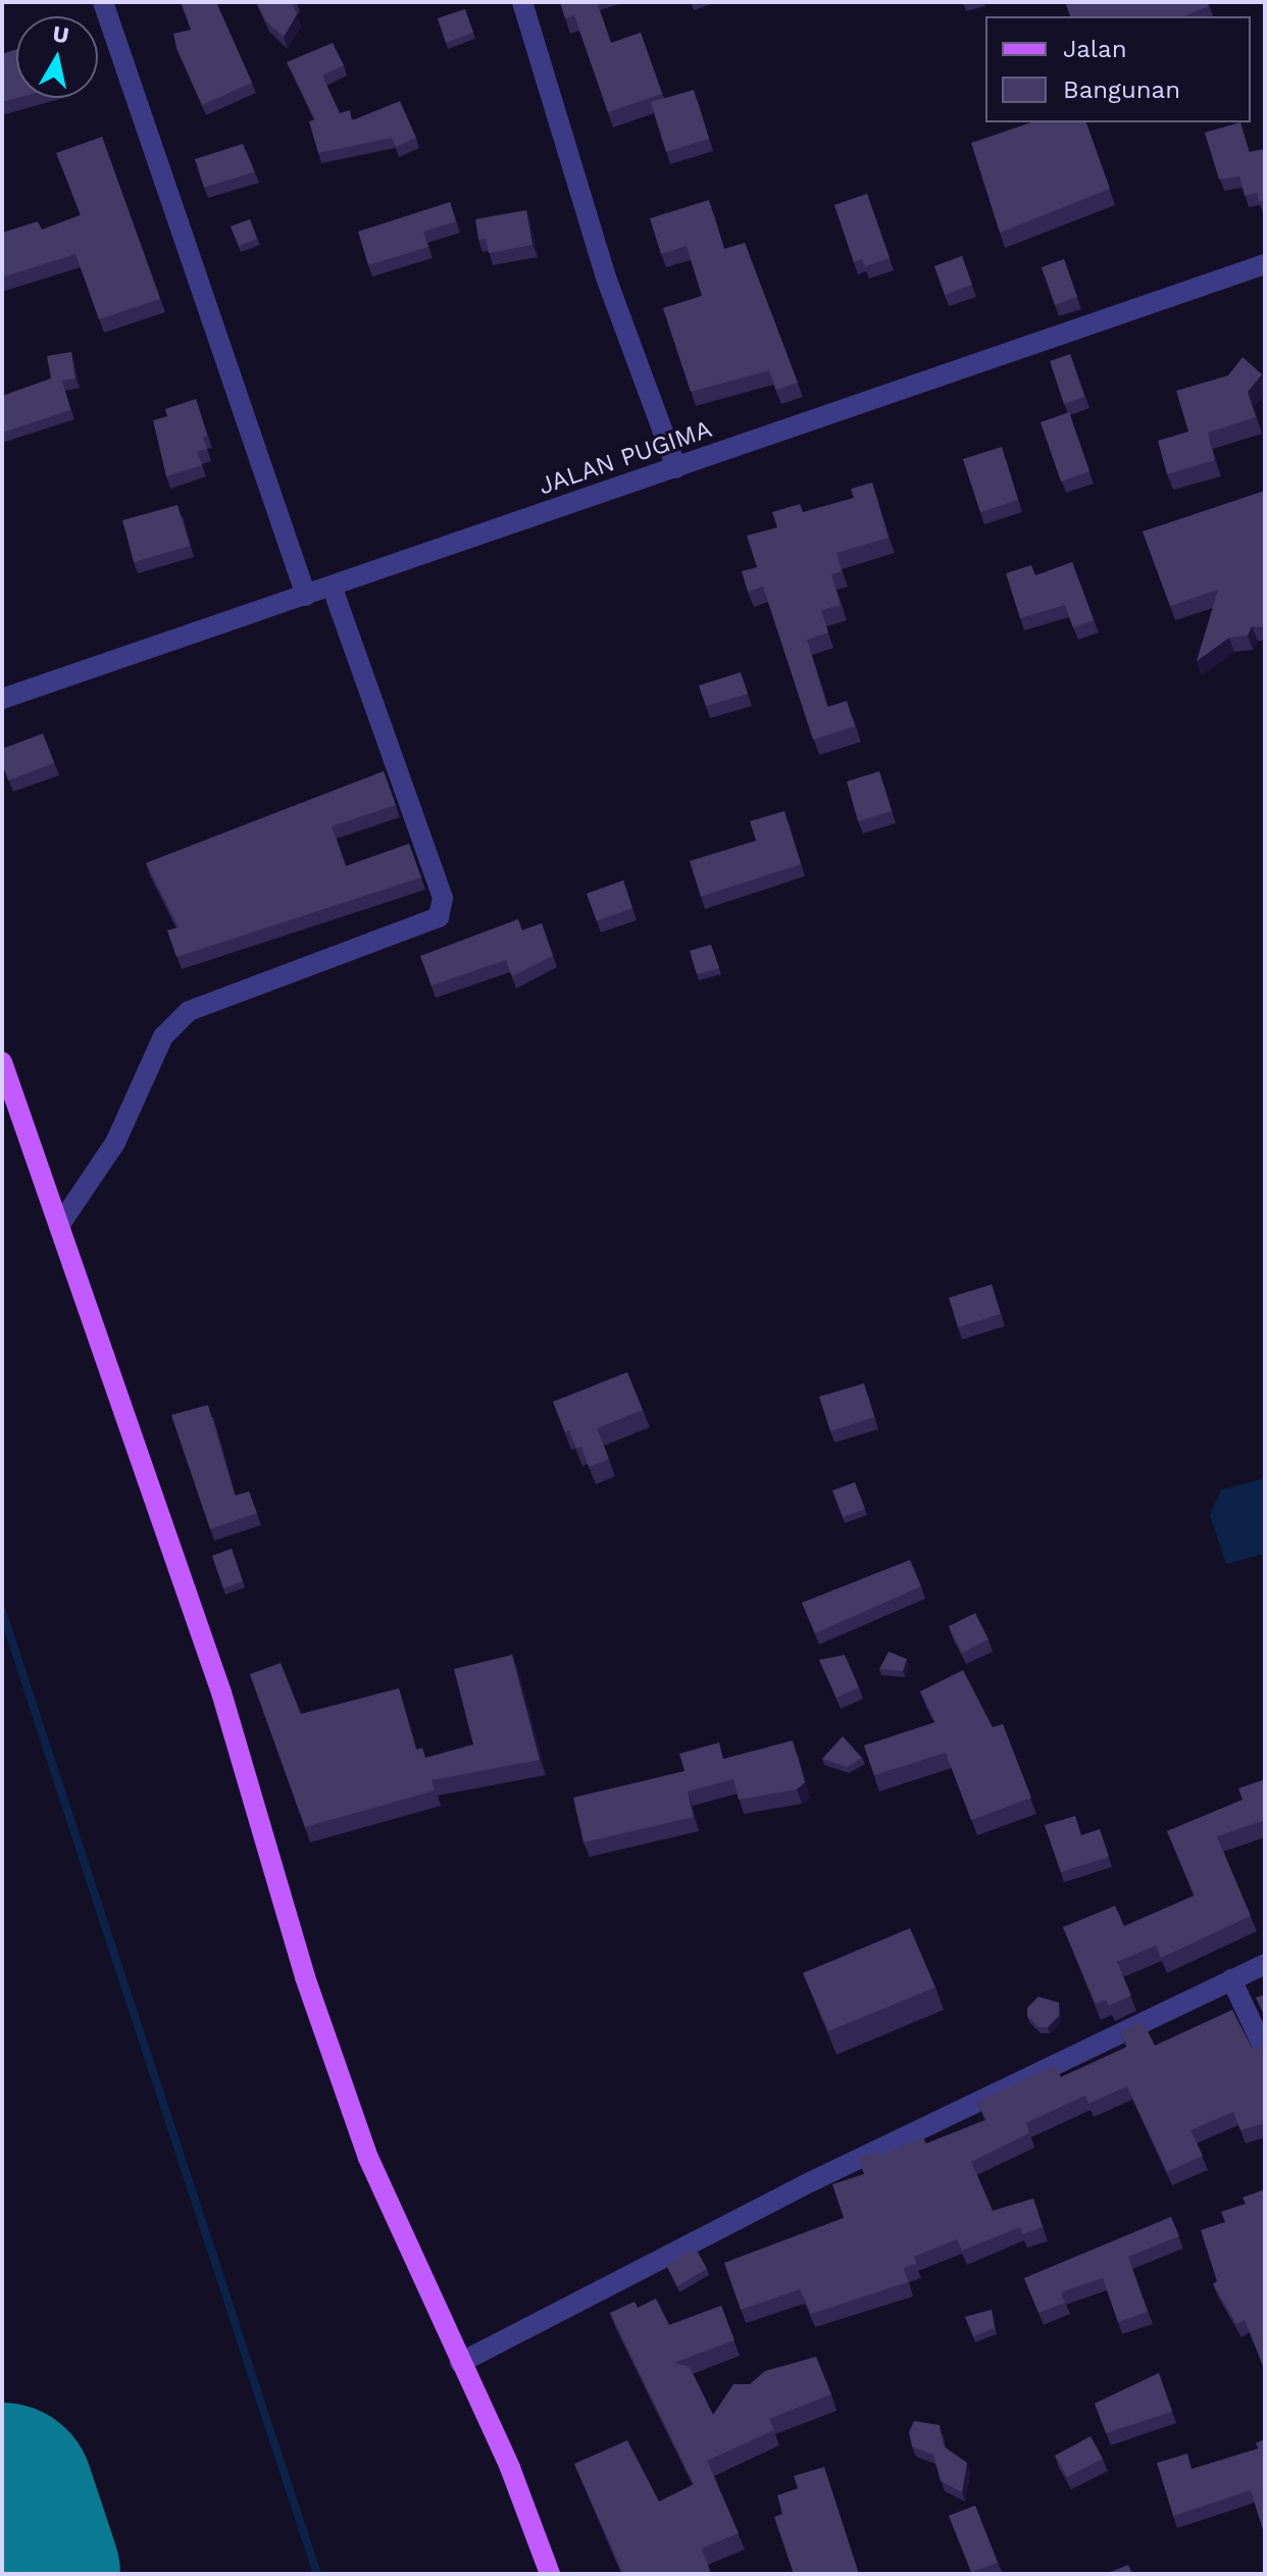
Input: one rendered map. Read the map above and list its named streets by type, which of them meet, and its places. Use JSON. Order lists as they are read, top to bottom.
{
  "streets": {
    "street": ["JALAN PUGIMA"]
  },
  "legend": ["Jalan", "Bangunan"],
  "north": "top"
}
